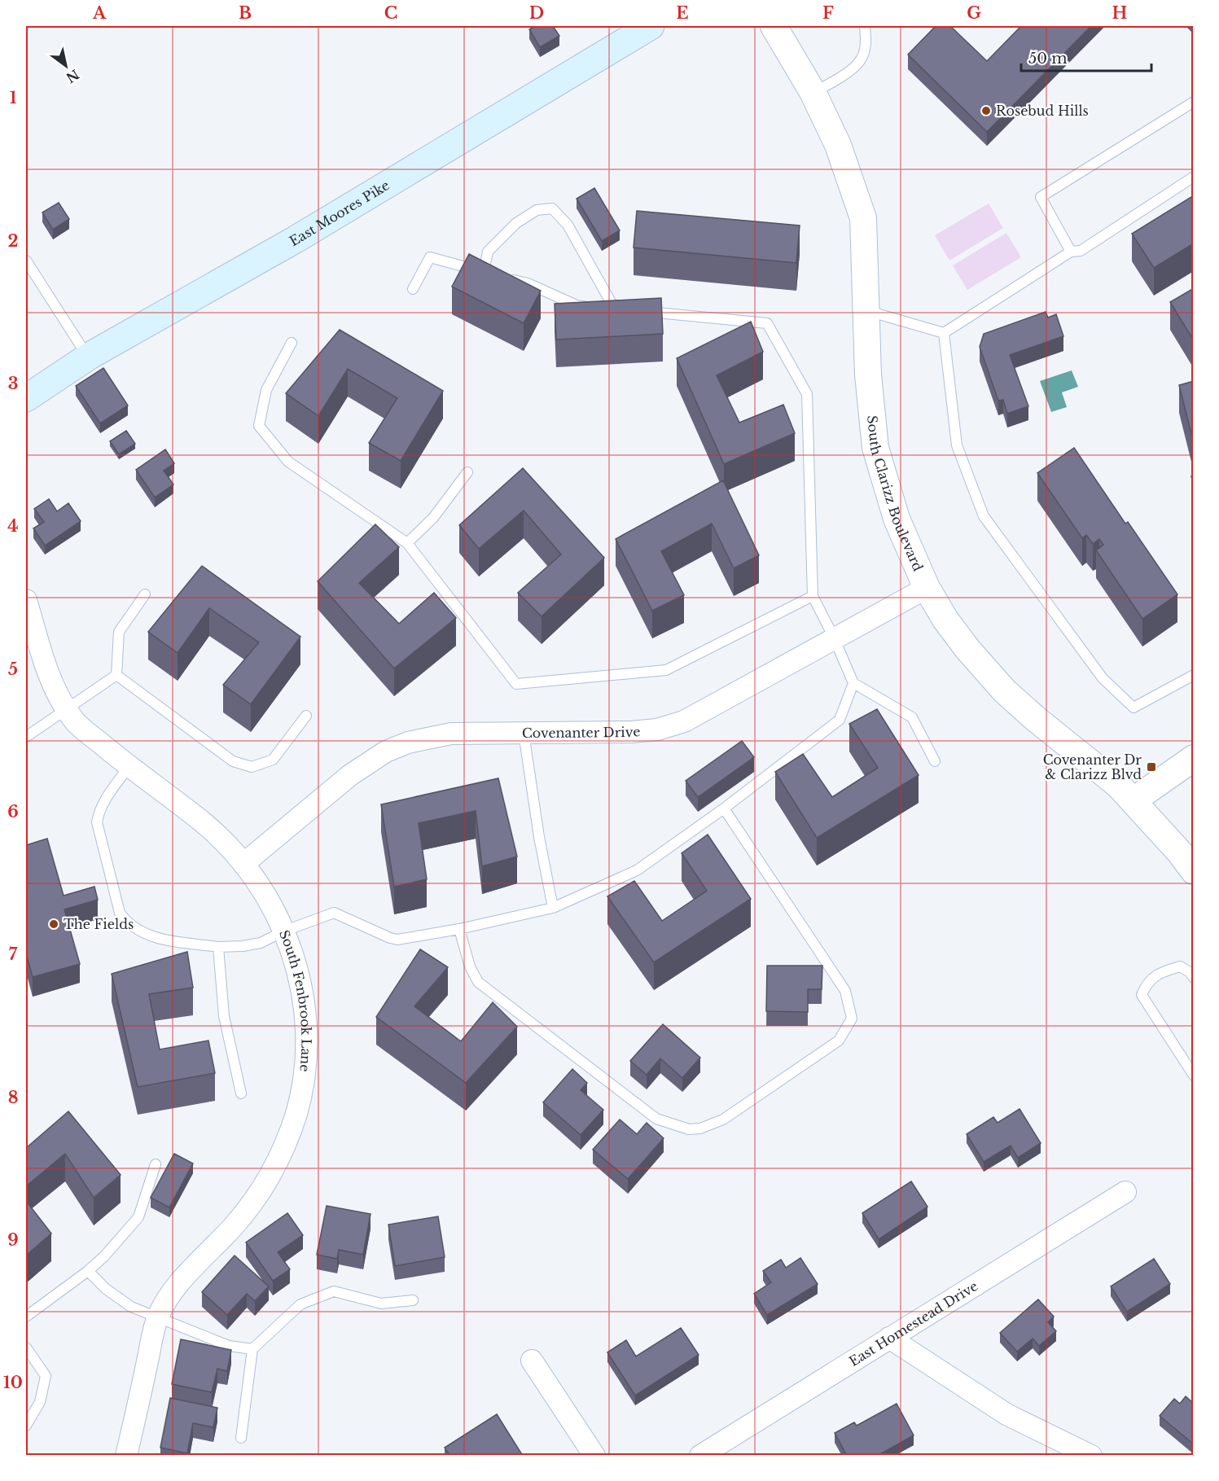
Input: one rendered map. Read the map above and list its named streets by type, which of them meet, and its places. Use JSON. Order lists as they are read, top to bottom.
{
  "streets": {
    "main road": ["East Moores Pike"],
    "street": [
      "South Clarizz Boulevard",
      "Covenanter Drive",
      "South Fenbrook Lane",
      "East Homestead Drive"
    ]
  },
  "crossings": [
    ["South Clarizz Boulevard", "Covenanter Drive"],
    ["Covenanter Drive", "South Fenbrook Lane"]
  ],
  "places": {
    "other": ["Rosebud Hills", "The Fields"],
    "transit": ["Covenanter Dr & Clarizz Blvd"]
  },
  "scale_bar": "50 m",
  "north": "bottom right",
  "grid": {
    "columns": [
      "A",
      "B",
      "C",
      "D",
      "E",
      "F",
      "G",
      "H"
    ],
    "rows": [
      "1",
      "2",
      "3",
      "4",
      "5",
      "6",
      "7",
      "8",
      "9",
      "10"
    ]
  }
}
